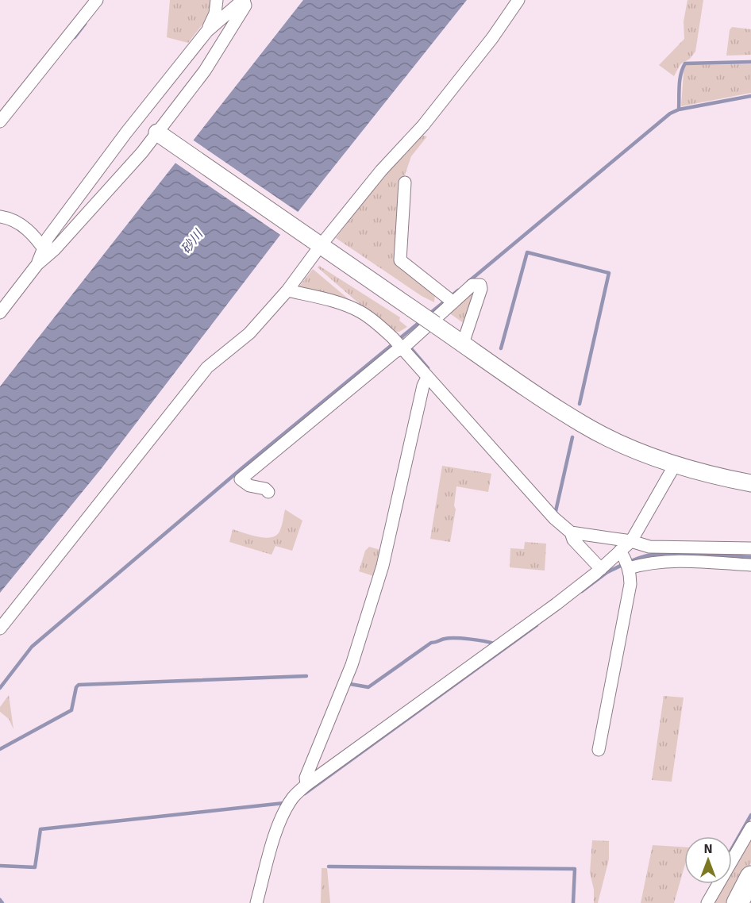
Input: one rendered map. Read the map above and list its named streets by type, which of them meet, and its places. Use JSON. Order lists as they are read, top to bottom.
{
  "water": ["砂川"],
  "north": "top"
}
